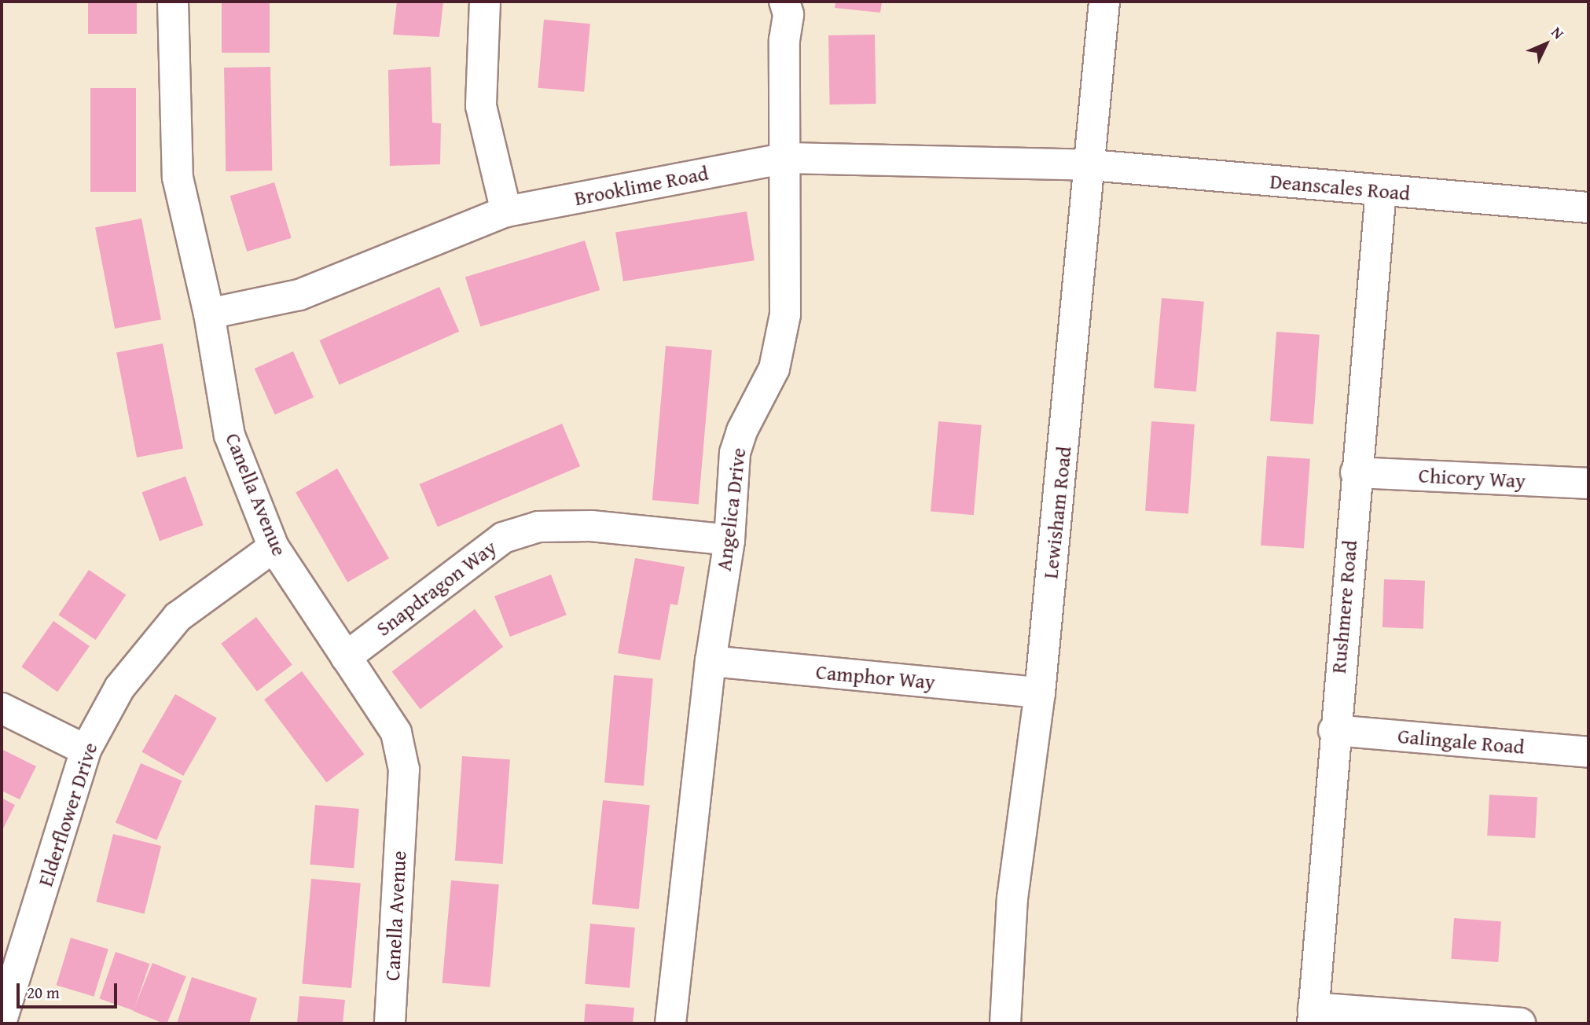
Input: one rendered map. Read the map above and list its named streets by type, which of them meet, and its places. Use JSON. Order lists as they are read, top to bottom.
{
  "streets": {
    "street": [
      "Brooklime Road",
      "Deanscales Road",
      "Chicory Way",
      "Canella Avenue",
      "Angelica Drive",
      "Lewisham Road",
      "Snapdragon Way",
      "Rushmere Road",
      "Camphor Way",
      "Galingale Road",
      "Elderflower Drive"
    ]
  },
  "crossings": [
    ["Brooklime Road", "Deanscales Road"],
    ["Brooklime Road", "Canella Avenue"],
    ["Brooklime Road", "Angelica Drive"],
    ["Brooklime Road", "Lewisham Road"],
    ["Deanscales Road", "Lewisham Road"],
    ["Deanscales Road", "Rushmere Road"],
    ["Chicory Way", "Rushmere Road"],
    ["Canella Avenue", "Snapdragon Way"],
    ["Canella Avenue", "Elderflower Drive"],
    ["Angelica Drive", "Snapdragon Way"],
    ["Angelica Drive", "Camphor Way"],
    ["Lewisham Road", "Camphor Way"],
    ["Rushmere Road", "Galingale Road"]
  ],
  "scale_bar": "20 m",
  "north": "top right"
}
